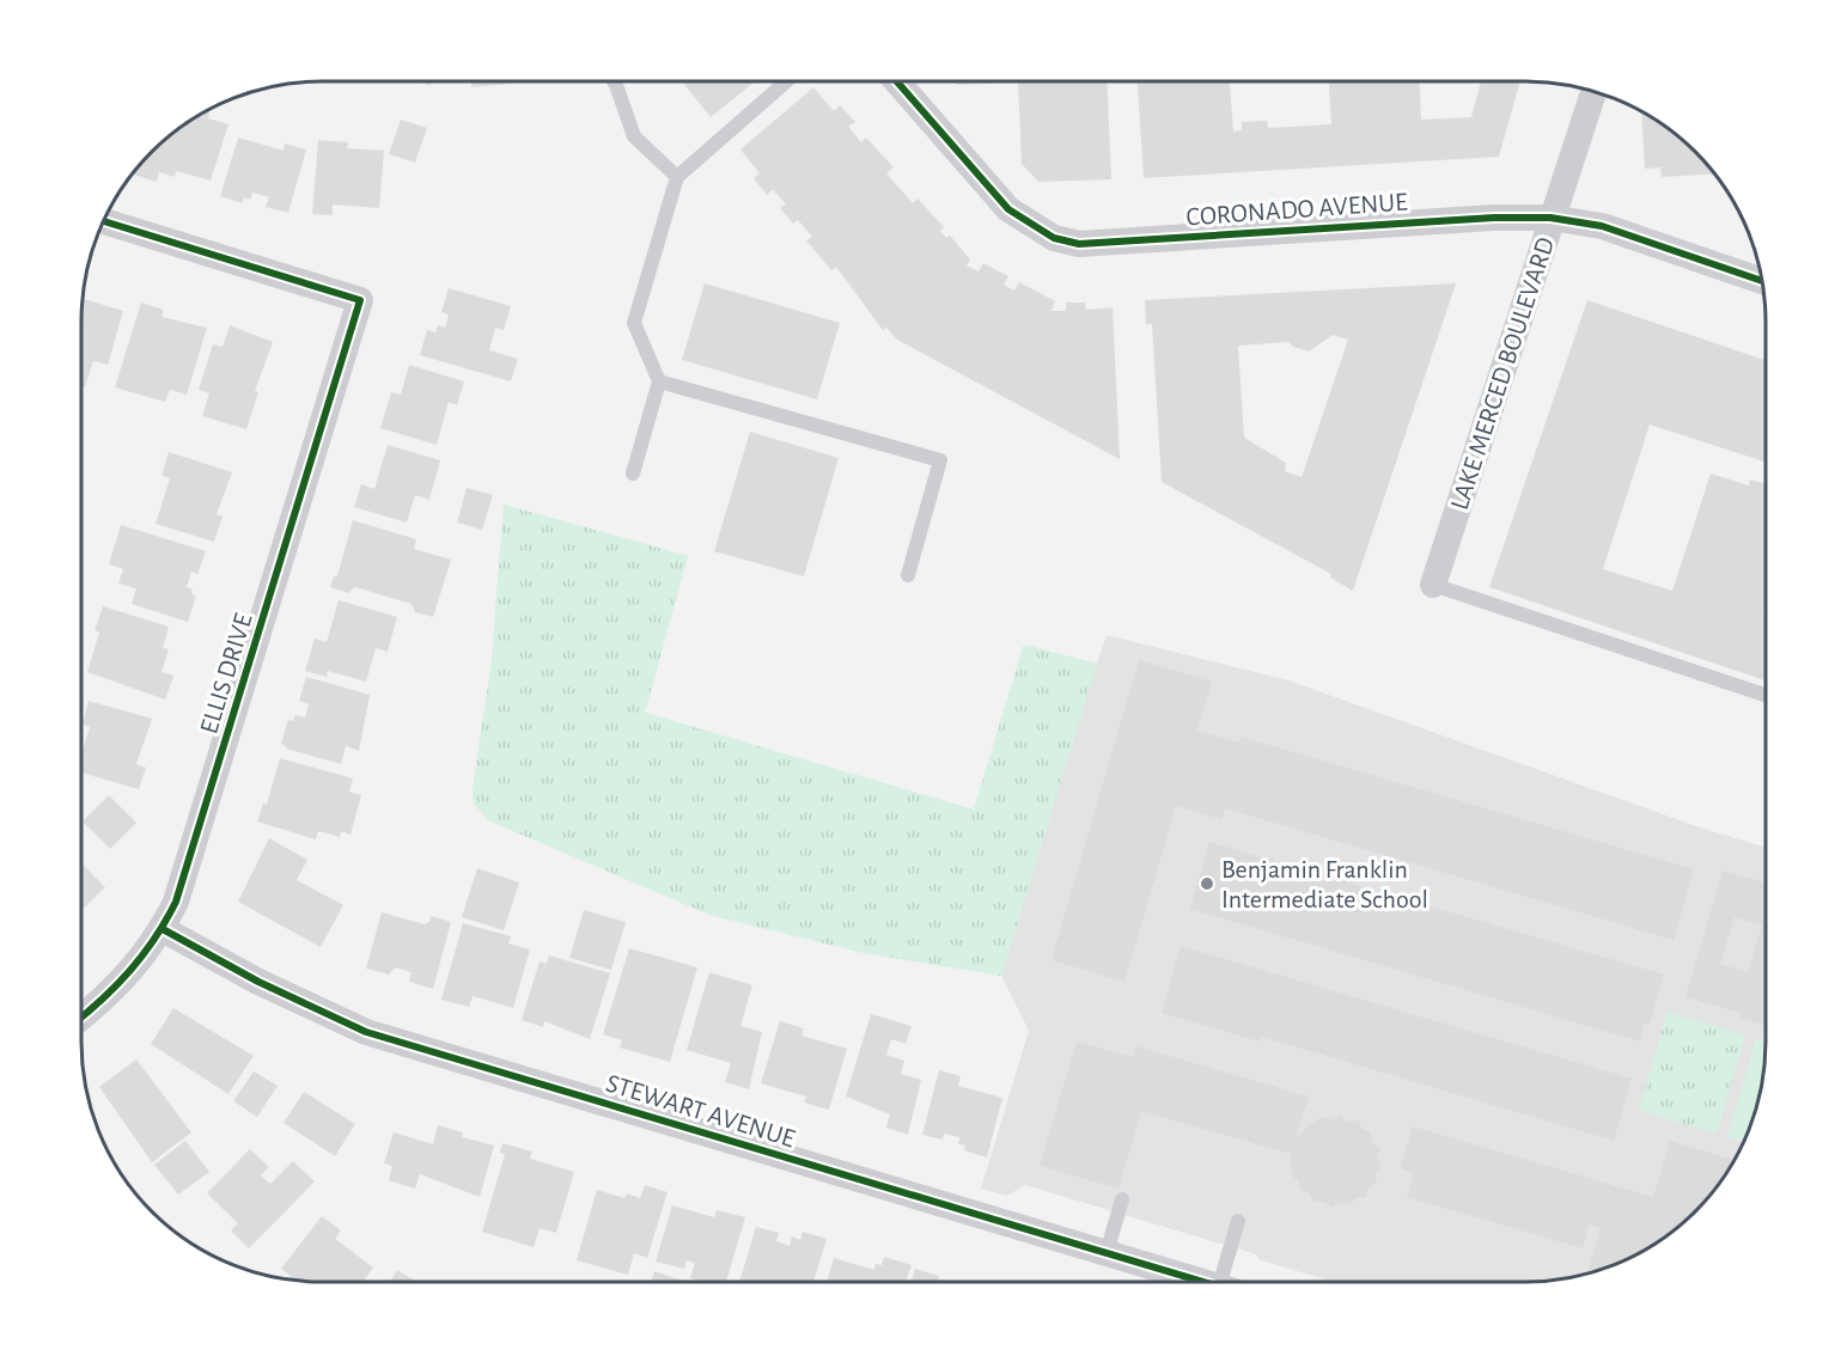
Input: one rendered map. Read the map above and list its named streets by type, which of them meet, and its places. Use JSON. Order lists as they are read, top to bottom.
{
  "streets": {
    "street": [
      "CORONADO AVENUE",
      "LAKE MERCED BOULEVARD",
      "ELLIS DRIVE",
      "STEWART AVENUE"
    ]
  },
  "crossings": [
    ["CORONADO AVENUE", "LAKE MERCED BOULEVARD"],
    ["ELLIS DRIVE", "STEWART AVENUE"]
  ],
  "places": ["Benjamin Franklin Intermediate School"]
}
